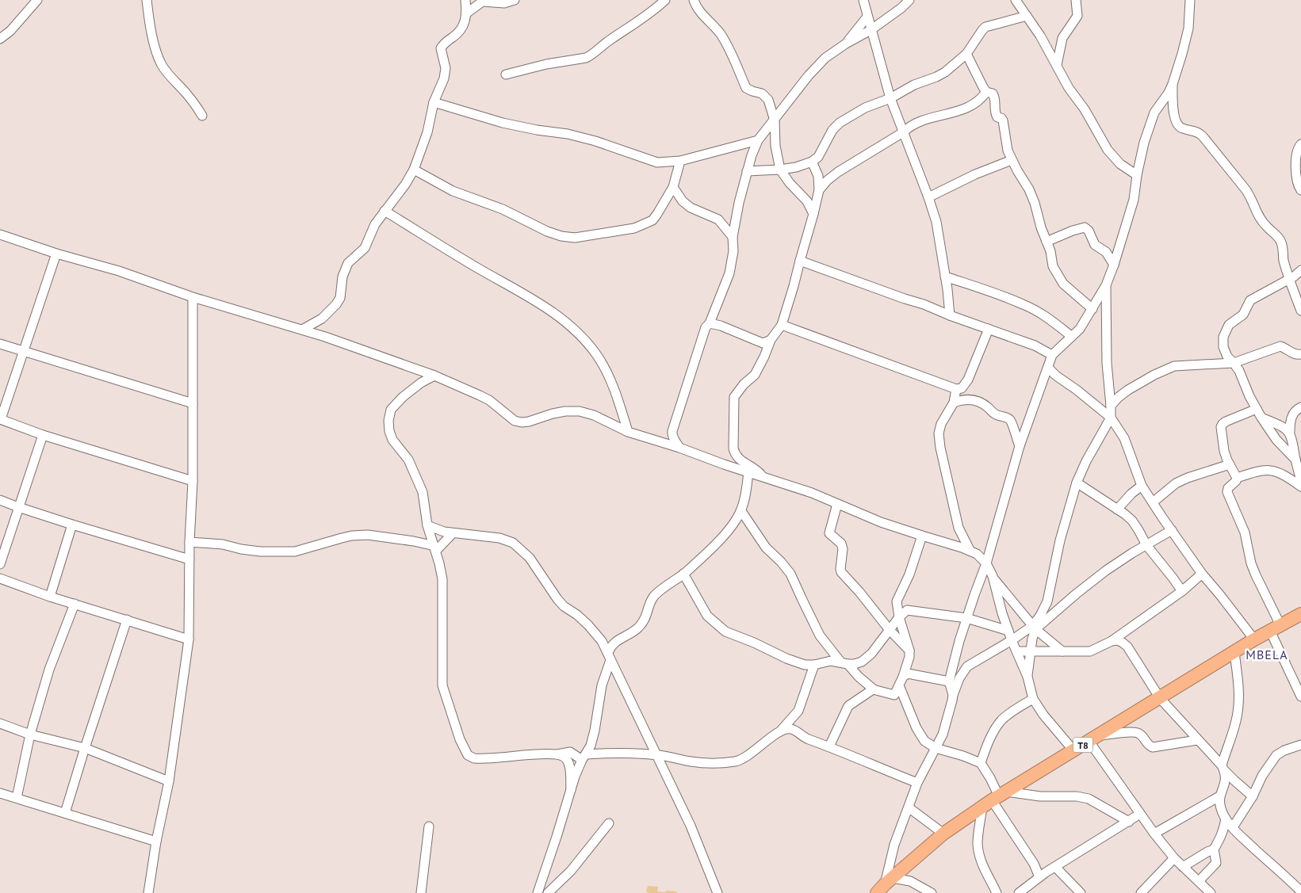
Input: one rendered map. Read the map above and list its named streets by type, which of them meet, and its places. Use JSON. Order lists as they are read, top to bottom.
{
  "streets": {
    "highway": ["T8"]
  },
  "districts": ["MBELA"]
}
